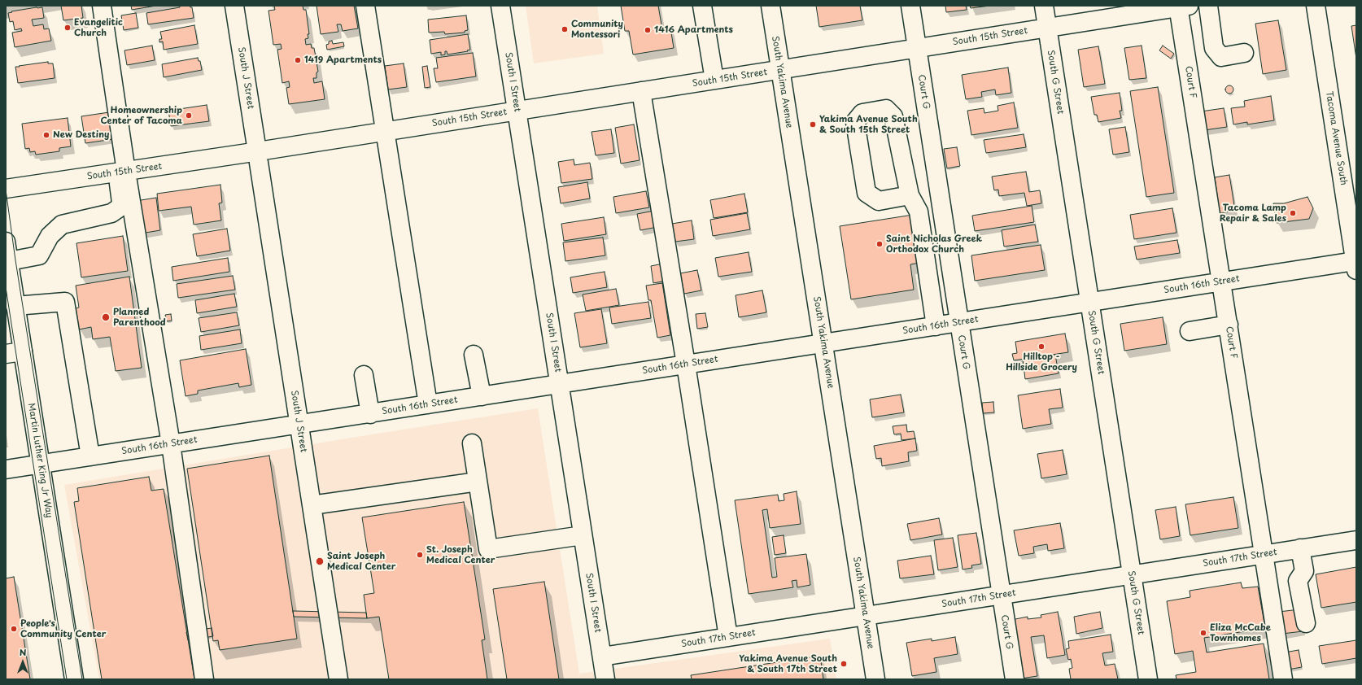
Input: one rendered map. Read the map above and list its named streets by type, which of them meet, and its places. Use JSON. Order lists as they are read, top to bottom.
{
  "streets": {
    "street": [
      "South 15th Street",
      "South J Street",
      "South I Street",
      "South Yakima Avenue",
      "South G Street",
      "Court F",
      "Court G",
      "Tacoma Avenue South",
      "South 16th Street",
      "Martin Luther King Jr Way",
      "South 17th Street"
    ]
  },
  "crossings": [
    ["South 15th Street", "South J Street"],
    ["South 15th Street", "South I Street"],
    ["South 15th Street", "South Yakima Avenue"],
    ["South 15th Street", "South G Street"],
    ["South 15th Street", "Court F"],
    ["South 15th Street", "Court G"],
    ["South J Street", "South 16th Street"],
    ["South I Street", "South 16th Street"],
    ["South I Street", "South 17th Street"],
    ["South Yakima Avenue", "South 16th Street"],
    ["South Yakima Avenue", "South 17th Street"],
    ["South G Street", "South 16th Street"],
    ["South G Street", "South 17th Street"],
    ["Court F", "South 16th Street"],
    ["Court F", "South 17th Street"],
    ["Court G", "South 16th Street"],
    ["Court G", "South 17th Street"],
    ["Tacoma Avenue South", "South 16th Street"],
    ["South 16th Street", "Martin Luther King Jr Way"]
  ],
  "places": [
    "Evangelitic Church",
    "Community Montessori",
    "1416 Apartments",
    "1419 Apartments",
    "Homeownership Center of Tacoma",
    "Yakima Avenue South & South 15th Street",
    "New Destiny",
    "Tacoma Lamp Repair & Sales",
    "Saint Nicholas Greek Orthodox Church",
    "Planned Parenthood",
    "Hilltop - Hillside Grocery",
    "St. Joseph Medical Center",
    "Saint Joseph Medical Center",
    "People's Community Center",
    "Eliza McCabe Townhomes",
    "Yakima Avenue South & South 17th Street"
  ],
  "north": "top"
}
